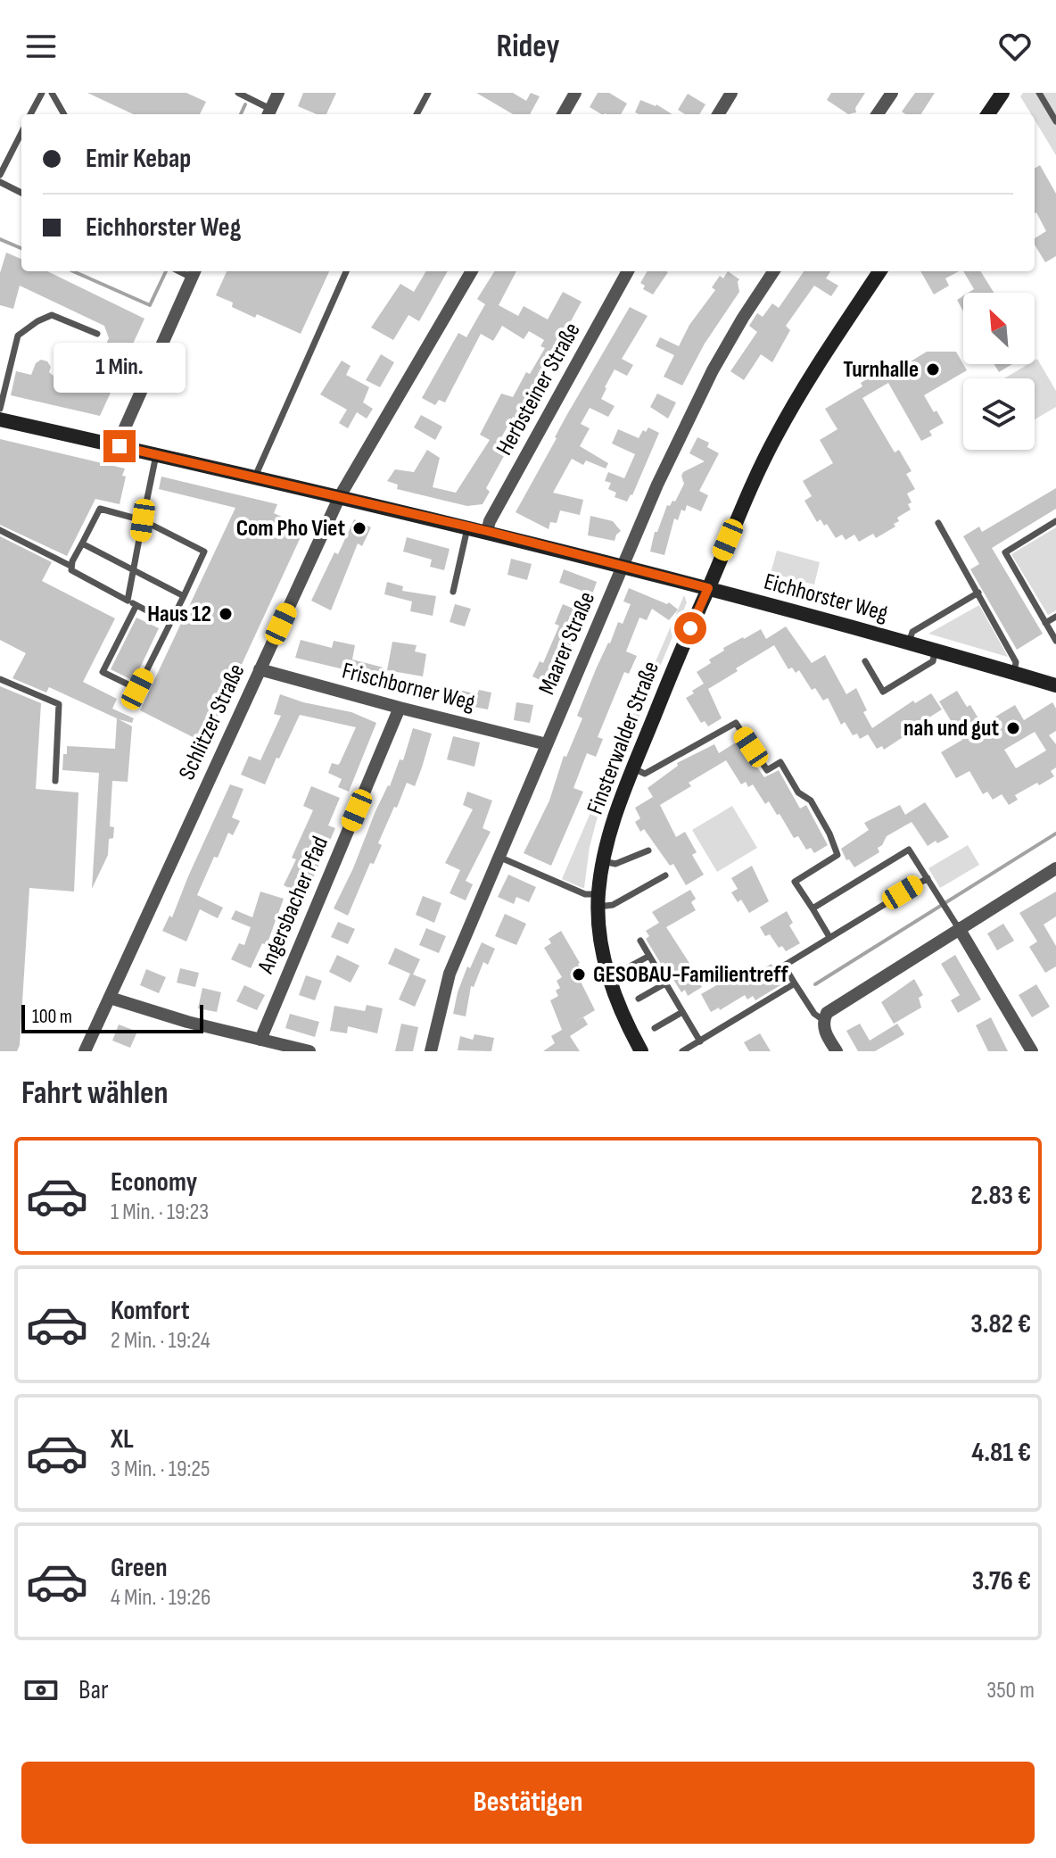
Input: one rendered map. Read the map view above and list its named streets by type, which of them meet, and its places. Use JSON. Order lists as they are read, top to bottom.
{
  "streets": {
    "main road": ["Eichhorster Weg", "Finsterwalder Straße"],
    "street": [
      "Herbsteiner Straße",
      "Maarer Straße",
      "Frischborner Weg",
      "Schlitzer Straße",
      "Angersbacher Pfad"
    ]
  },
  "crossings": [
    ["Herbsteiner Straße", "Eichhorster Weg"],
    ["Eichhorster Weg", "Maarer Straße"],
    ["Eichhorster Weg", "Schlitzer Straße"],
    ["Eichhorster Weg", "Finsterwalder Straße"],
    ["Maarer Straße", "Frischborner Weg"],
    ["Frischborner Weg", "Schlitzer Straße"],
    ["Frischborner Weg", "Angersbacher Pfad"]
  ],
  "places": [
    "Turnhalle",
    "Com Pho Viet",
    "Haus 12",
    "nah und gut",
    "GESOBAU-Familientreff"
  ],
  "scale_bar": "100 m",
  "north": "top left",
  "page": {
    "header": "Ridey",
    "banner": ["Emir Kebap", "Eichhorster Weg"],
    "bubble": "1 Min.",
    "scale": "100 m",
    "heading": "Fahrt wählen",
    "list": [
      {
        "name": "Economy",
        "note": "1 Min. · 19:23",
        "value": "2.83 €"
      },
      {
        "name": "Komfort",
        "note": "2 Min. · 19:24",
        "value": "3.82 €"
      },
      {
        "name": "XL",
        "note": "3 Min. · 19:25",
        "value": "4.81 €"
      },
      {
        "name": "Green",
        "note": "4 Min. · 19:26",
        "value": "3.76 €"
      }
    ],
    "pay": ["Bar", "350 m"],
    "buttons": "Bestätigen"
  }
}
